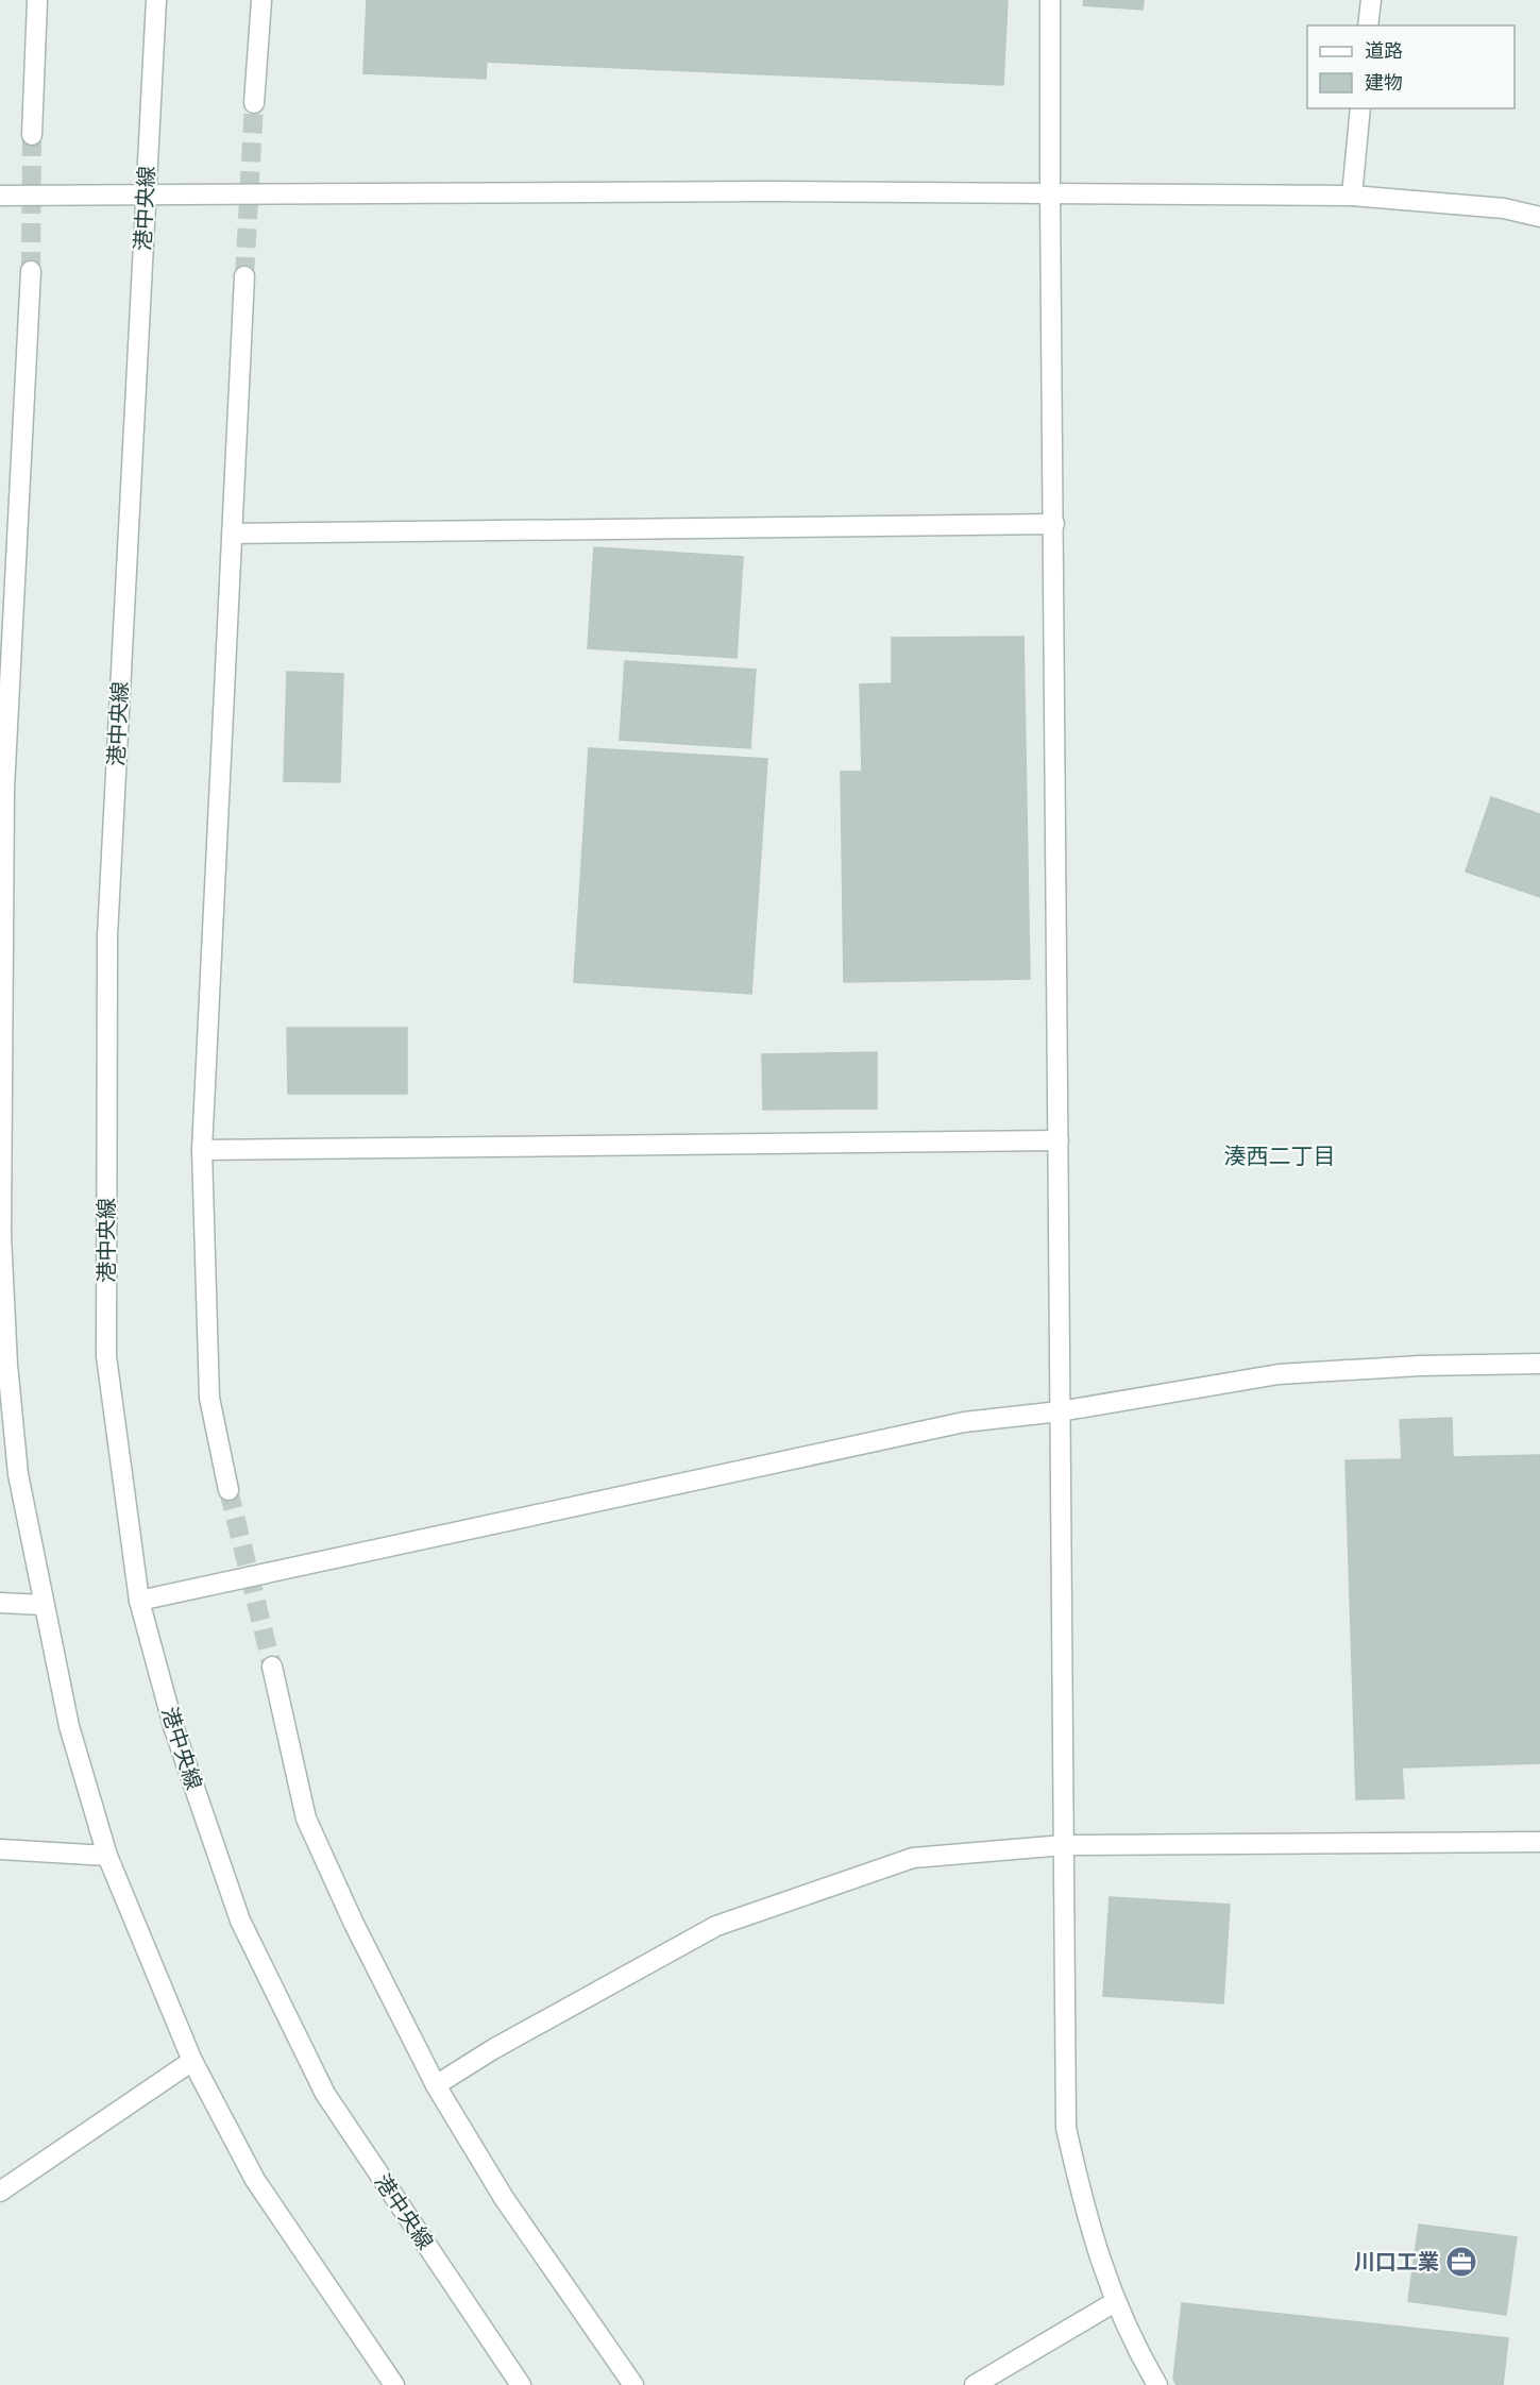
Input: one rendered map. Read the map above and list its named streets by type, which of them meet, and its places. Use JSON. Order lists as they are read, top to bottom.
{
  "streets": {
    "street": ["港中央線"]
  },
  "districts": ["湊西二丁目"],
  "places": {
    "office": ["川口工業"]
  },
  "legend": ["道路", "建物"]
}
